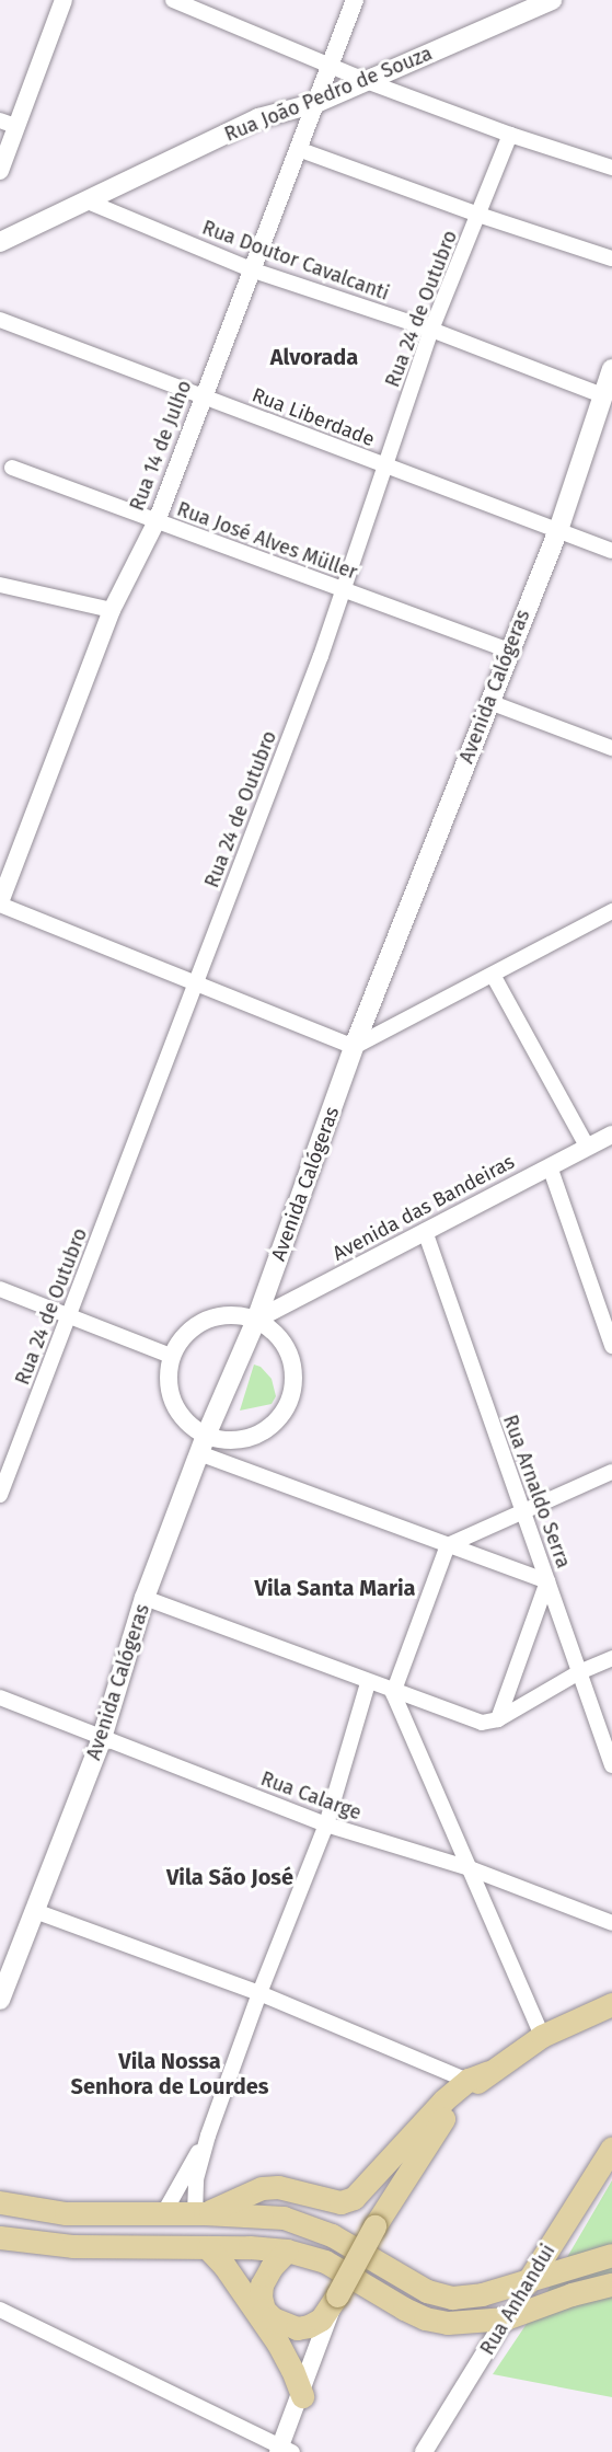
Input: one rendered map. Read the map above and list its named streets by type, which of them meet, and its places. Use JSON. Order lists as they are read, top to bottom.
{
  "streets": {
    "main road": ["Rua João Pedro de Souza", "Avenida Calógeras", "Rua Anhandui"],
    "street": [
      "Rua Doutor Cavalcanti",
      "Rua 24 de Outubro",
      "Rua Liberdade",
      "Rua 14 de Julho",
      "Rua José Alves Müller",
      "Avenida das Bandeiras",
      "Rua Arnaldo Serra",
      "Rua Calarge"
    ]
  },
  "crossings": [
    ["Rua João Pedro de Souza", "Rua Doutor Cavalcanti"],
    ["Rua João Pedro de Souza", "Rua 14 de Julho"],
    ["Rua Doutor Cavalcanti", "Rua 24 de Outubro"],
    ["Rua Doutor Cavalcanti", "Rua 14 de Julho"],
    ["Rua Doutor Cavalcanti", "Avenida Calógeras"],
    ["Rua 24 de Outubro", "Rua Liberdade"],
    ["Rua 24 de Outubro", "Rua José Alves Müller"],
    ["Rua Liberdade", "Rua 14 de Julho"],
    ["Rua Liberdade", "Avenida Calógeras"],
    ["Rua 14 de Julho", "Rua José Alves Müller"],
    ["Rua José Alves Müller", "Avenida Calógeras"],
    ["Avenida Calógeras", "Avenida das Bandeiras"],
    ["Avenida Calógeras", "Rua Calarge"],
    ["Avenida das Bandeiras", "Rua Arnaldo Serra"]
  ],
  "districts": [
    "Alvorada",
    "Vila Santa Maria",
    "Vila São José",
    "Vila Nossa Senhora de Lourdes"
  ]
}
